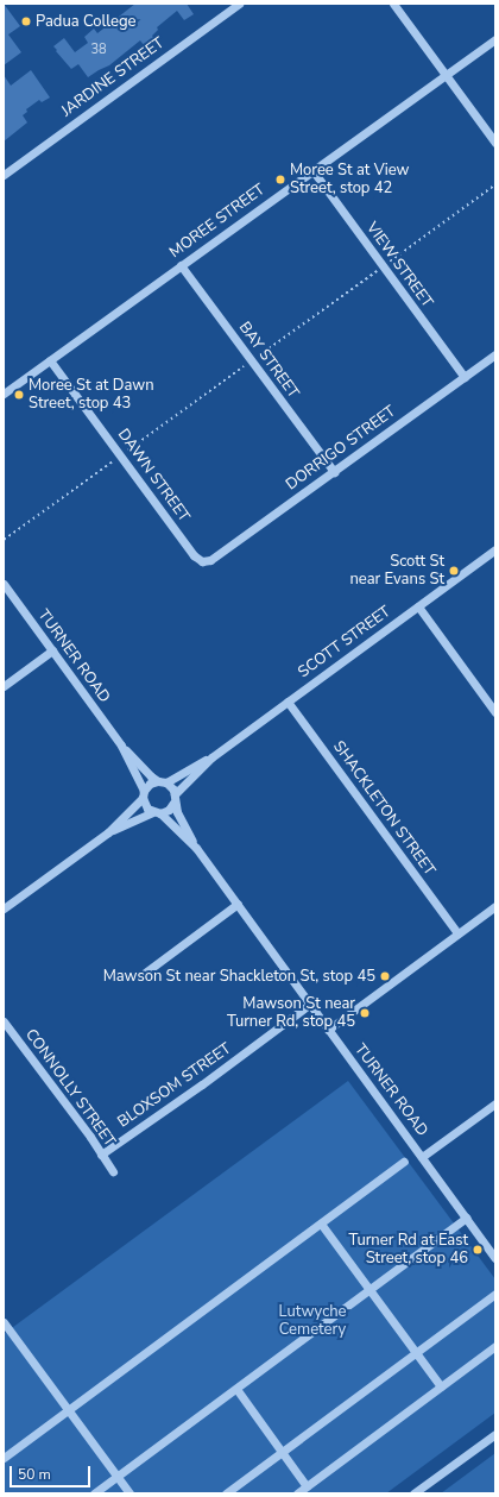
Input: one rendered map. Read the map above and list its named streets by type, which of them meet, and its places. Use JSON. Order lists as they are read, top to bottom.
{
  "streets": {
    "street": [
      "JARDINE STREET",
      "MOREE STREET",
      "VIEW STREET",
      "BAY STREET",
      "DORRIGO STREET",
      "DAWN STREET",
      "SCOTT STREET",
      "TURNER ROAD",
      "SHACKLETON STREET",
      "BLOXSOM STREET",
      "CONNOLLY STREET"
    ]
  },
  "crossings": [
    ["MOREE STREET", "VIEW STREET"],
    ["MOREE STREET", "BAY STREET"],
    ["MOREE STREET", "DAWN STREET"],
    ["VIEW STREET", "DORRIGO STREET"],
    ["BAY STREET", "DORRIGO STREET"],
    ["DORRIGO STREET", "DAWN STREET"],
    ["SCOTT STREET", "TURNER ROAD"],
    ["SCOTT STREET", "SHACKLETON STREET"],
    ["TURNER ROAD", "BLOXSOM STREET"],
    ["BLOXSOM STREET", "CONNOLLY STREET"]
  ],
  "parks": ["Lutwyche Cemetery"],
  "places": [
    "Padua College",
    "Moree St at View Street, stop 42",
    "Moree St at Dawn Street, stop 43",
    "Scott St near Evans St",
    "Mawson St near Shackleton St, stop 45",
    "Mawson St near Turner Rd, stop 45",
    "Turner Rd at East Street, stop 46"
  ],
  "house_numbers": ["38"],
  "scale_bar": "50 m"
}
